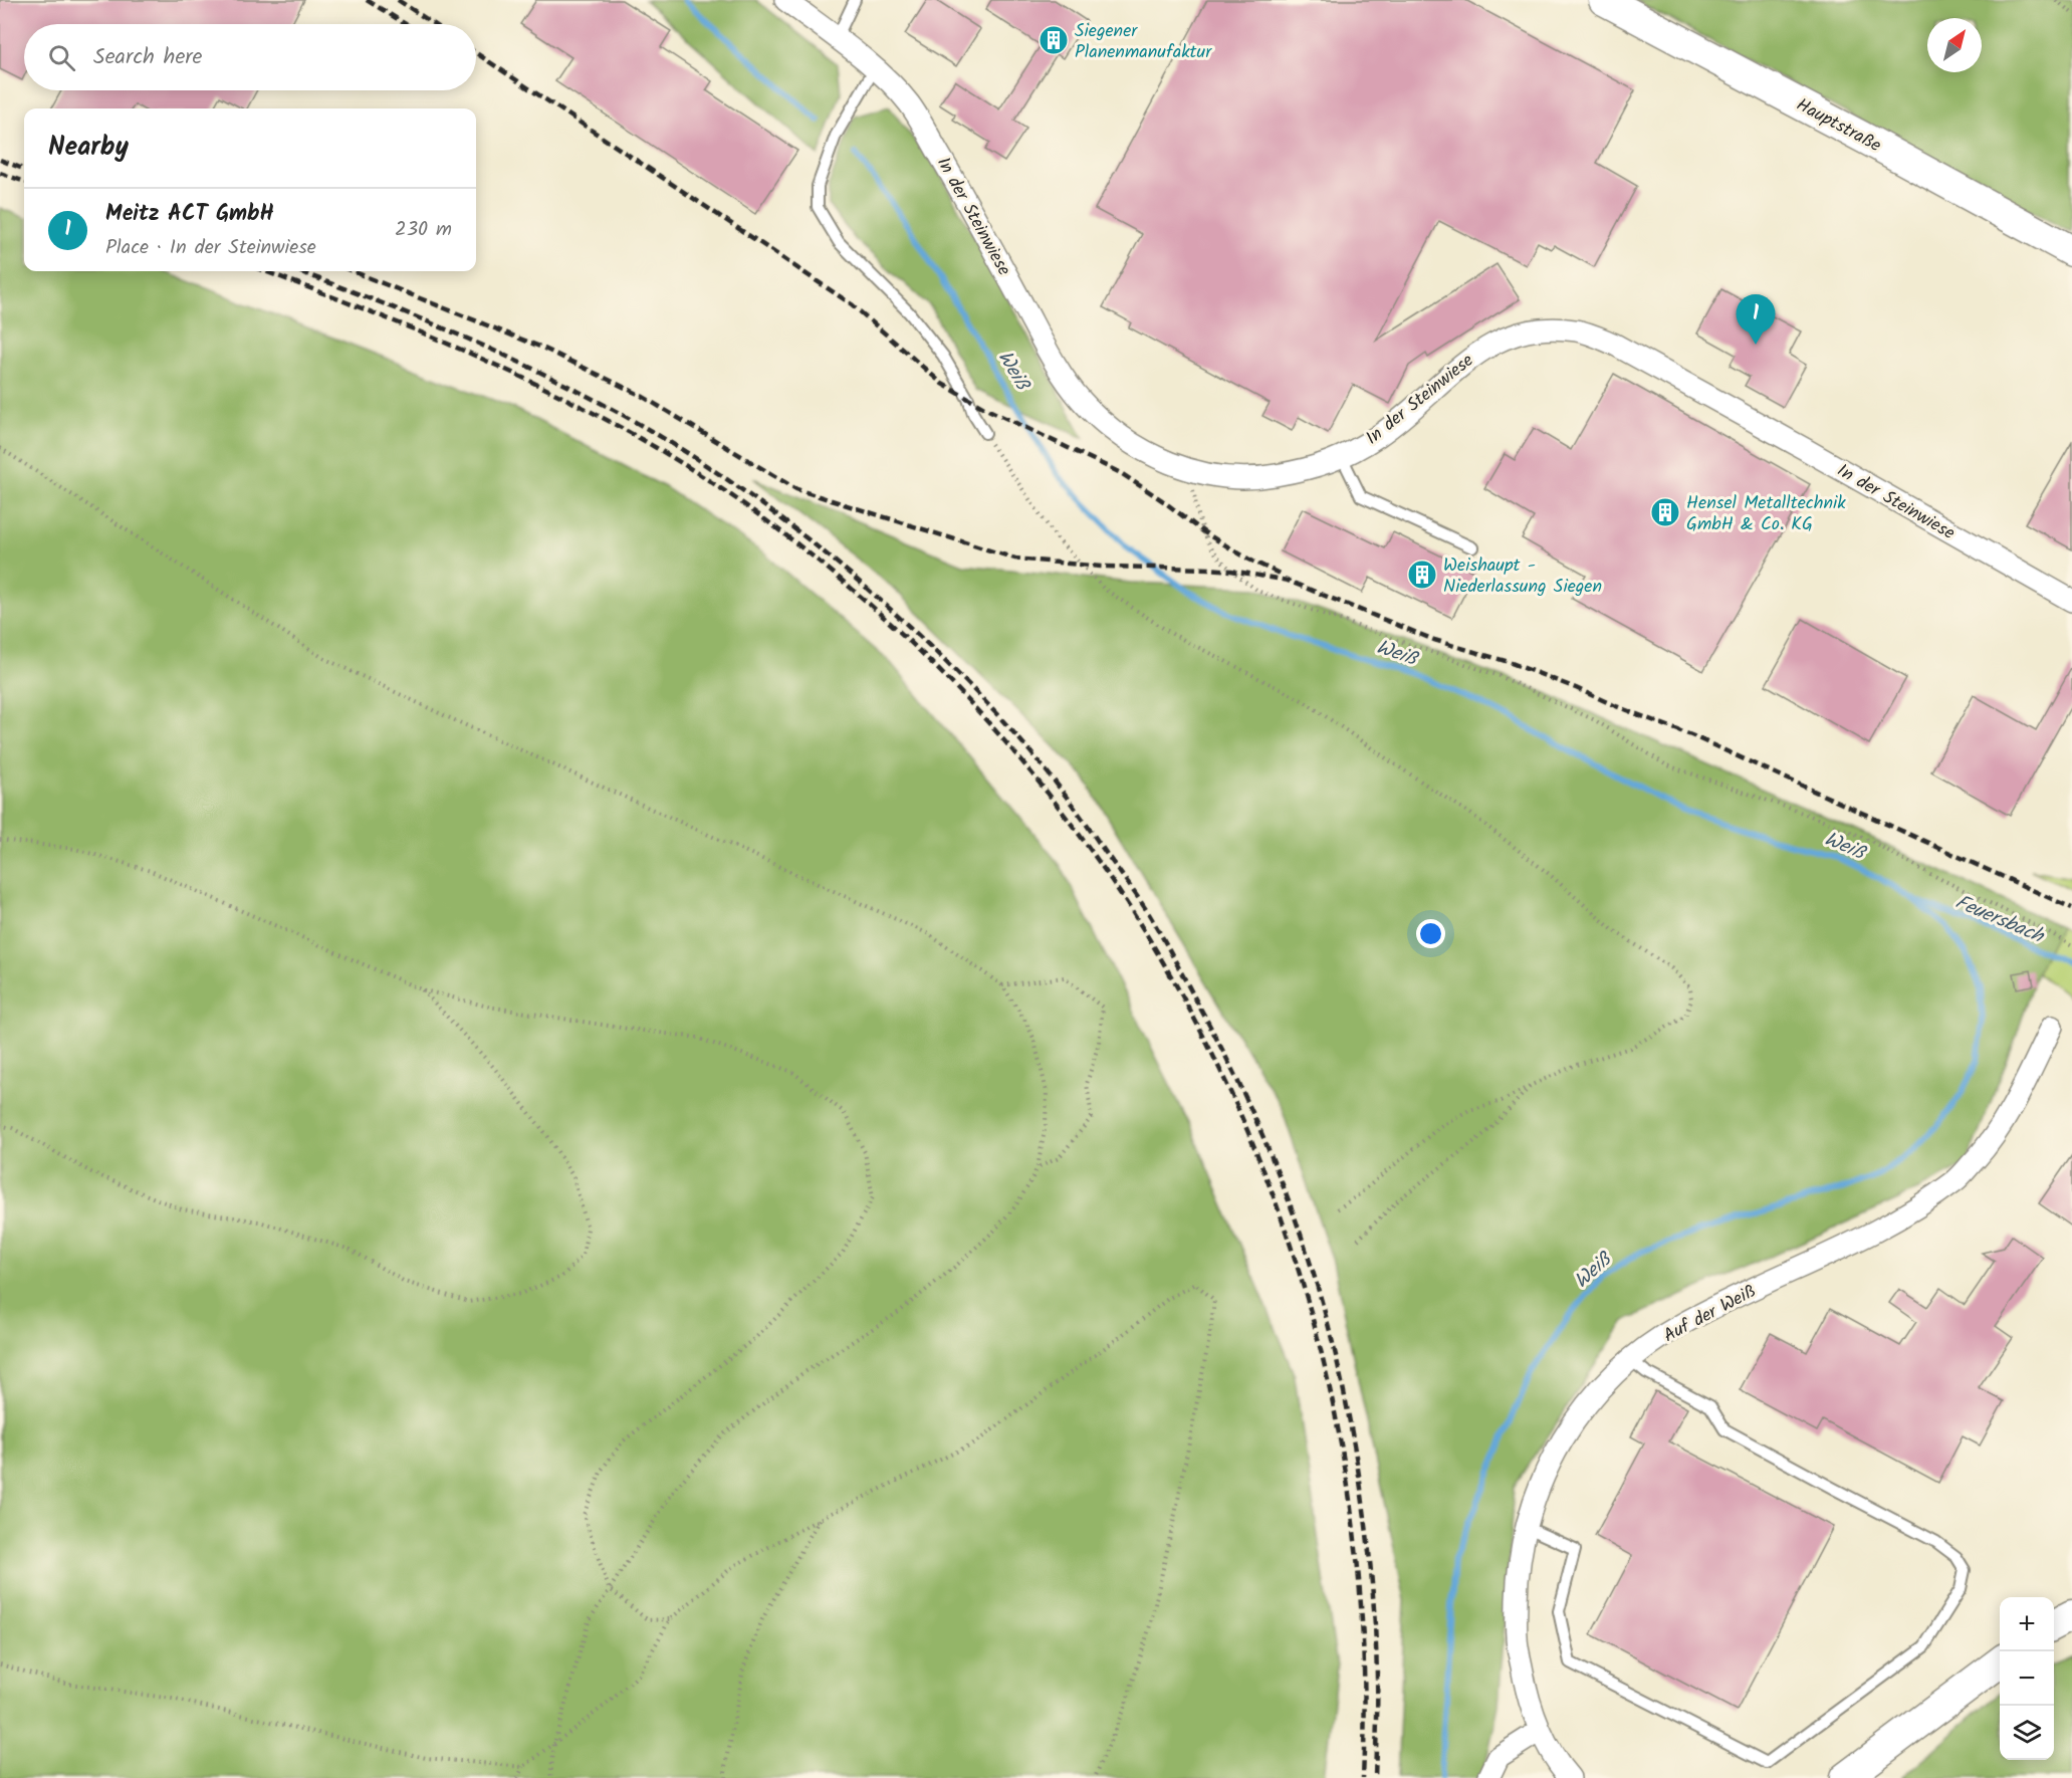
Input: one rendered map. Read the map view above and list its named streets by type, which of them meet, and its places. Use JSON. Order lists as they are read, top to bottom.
{
  "streets": {
    "main road": ["Hauptstraße"],
    "street": ["In der Steinwiese", "Auf der Weiß"]
  },
  "water": ["Weiß", "Feuersbach"],
  "places": {
    "building": ["Siegener Planenmanufaktur", "Hensel Metalltechnik GmbH & Co. KG", "Weishaupt - Niederlassung Siegen"]
  },
  "north": "top right",
  "page": {
    "search": "Search here",
    "heading": "Nearby",
    "list": [
      {
        "mark": "1",
        "name": "Meitz ACT GmbH",
        "note": "Place · In der Steinwiese",
        "value": "230 m"
      }
    ],
    "pins": "1",
    "map_buttons": ["+", "−"]
  }
}
